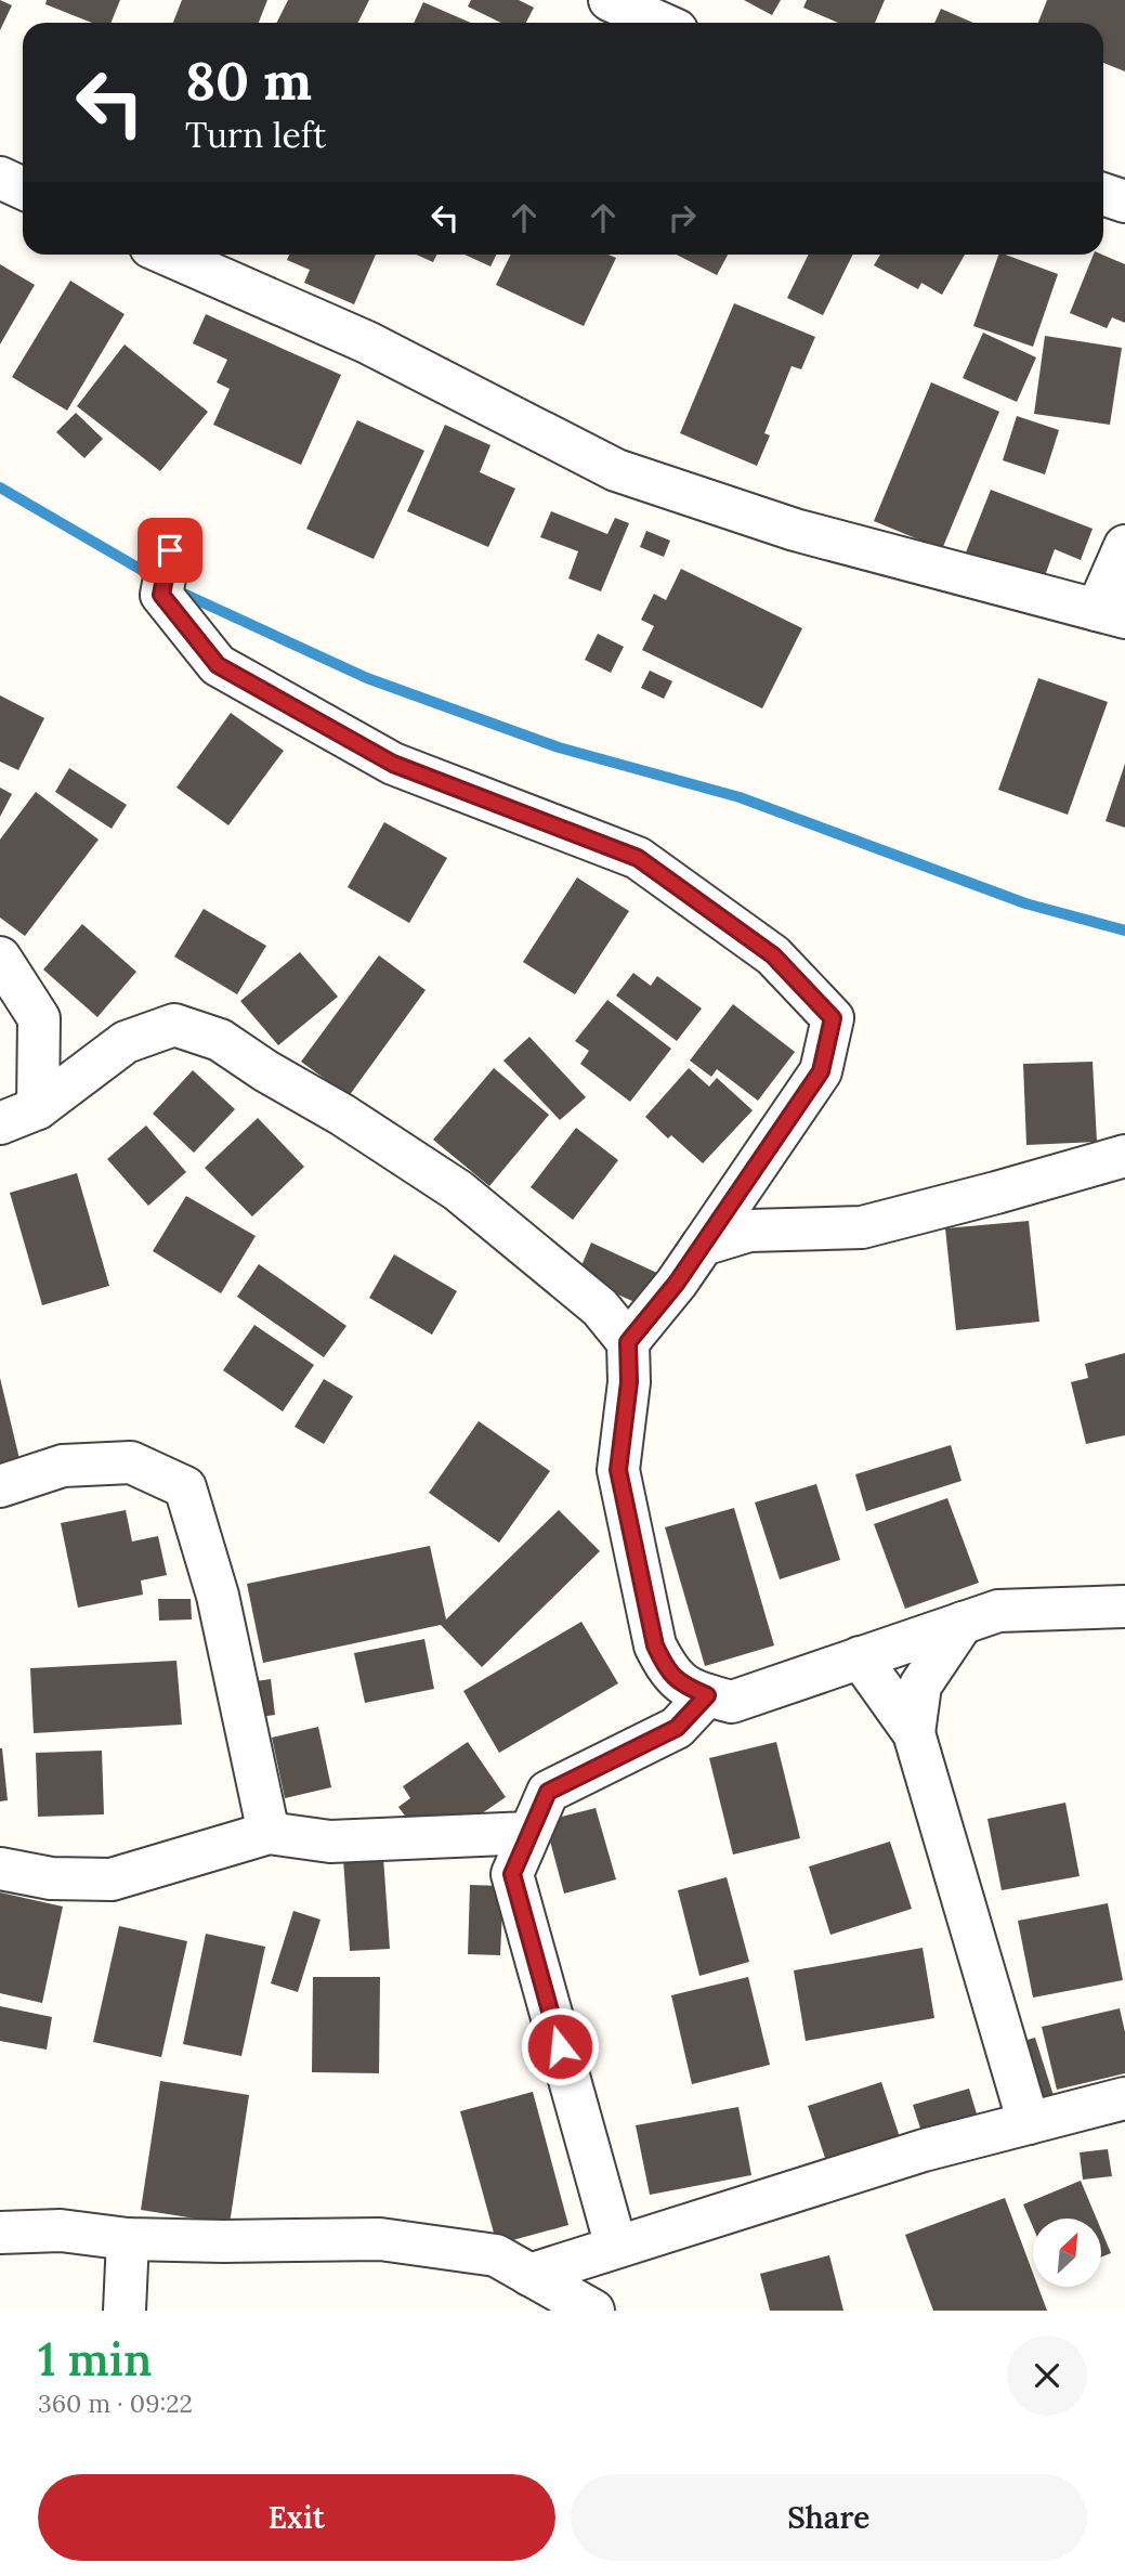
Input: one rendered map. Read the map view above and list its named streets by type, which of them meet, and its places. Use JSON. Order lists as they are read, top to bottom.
{
  "north": "top right",
  "page": {
    "turn": ["80 m", "Turn left"],
    "heading": ["1 min", "360 m · 09:22"],
    "buttons": ["Exit", "Share"]
  }
}
